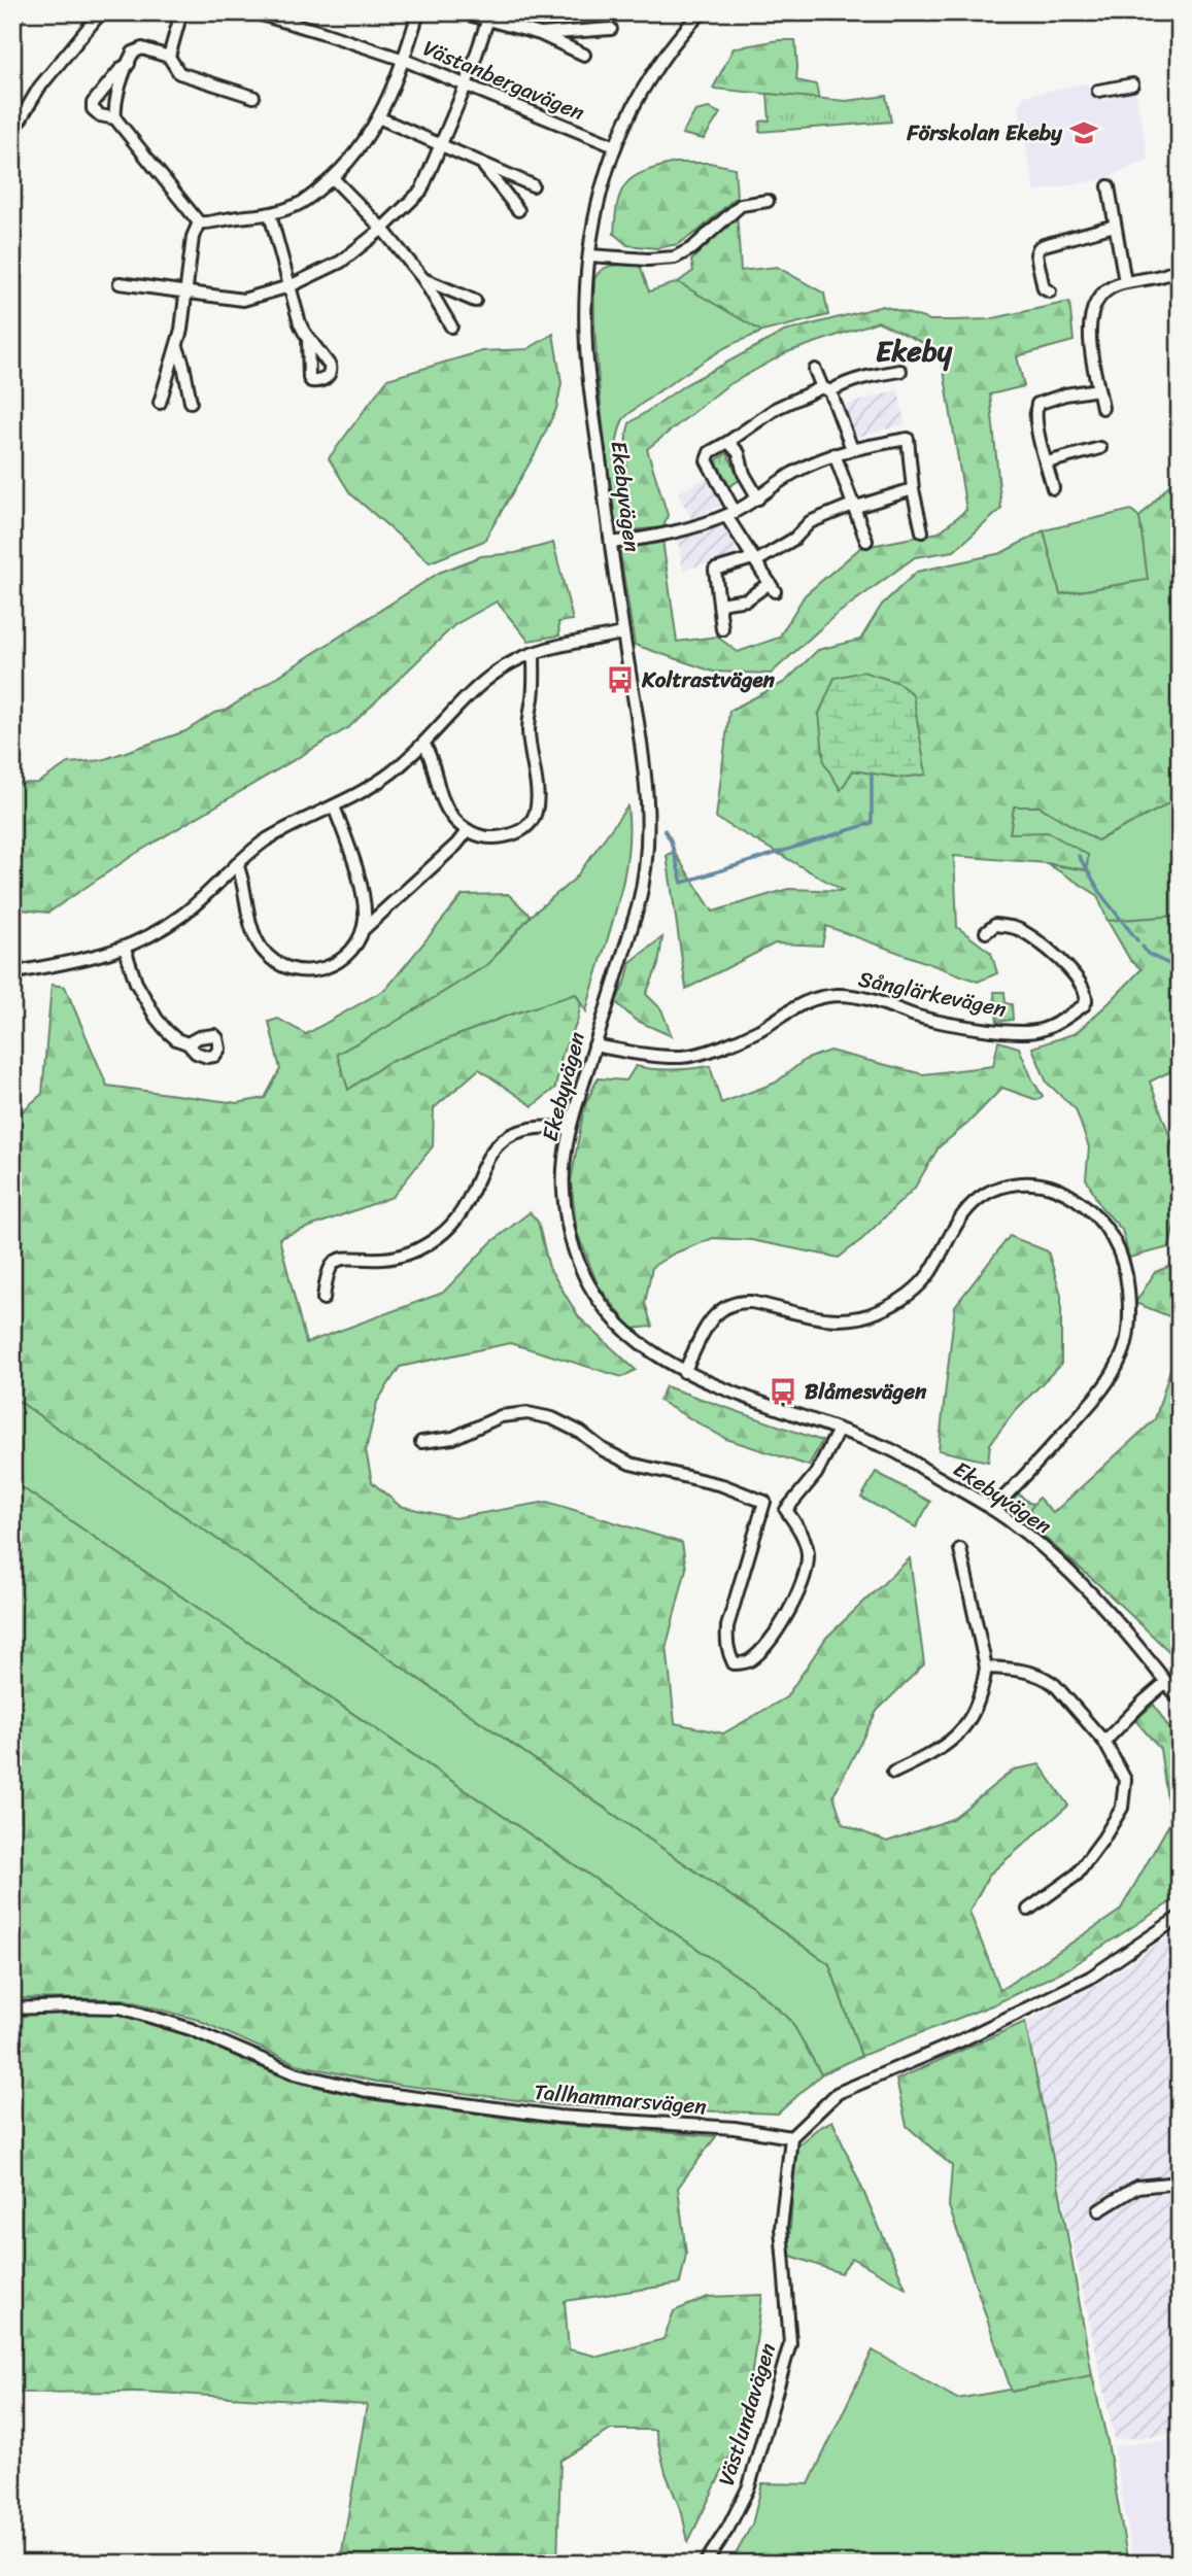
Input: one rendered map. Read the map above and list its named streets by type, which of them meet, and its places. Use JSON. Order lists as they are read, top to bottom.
{
  "streets": {
    "street": [
      "Västanbergavägen",
      "Ekebyvägen",
      "Sånglärkevägen",
      "Tallhammarsvägen",
      "Västlundavägen"
    ]
  },
  "crossings": [
    ["Västanbergavägen", "Ekebyvägen"],
    ["Ekebyvägen", "Sånglärkevägen"],
    ["Tallhammarsvägen", "Västlundavägen"]
  ],
  "districts": ["Ekeby"],
  "places": {
    "school or university": ["Förskolan Ekeby"],
    "bus stop": ["Koltrastvägen", "Blåmesvägen"]
  }
}
